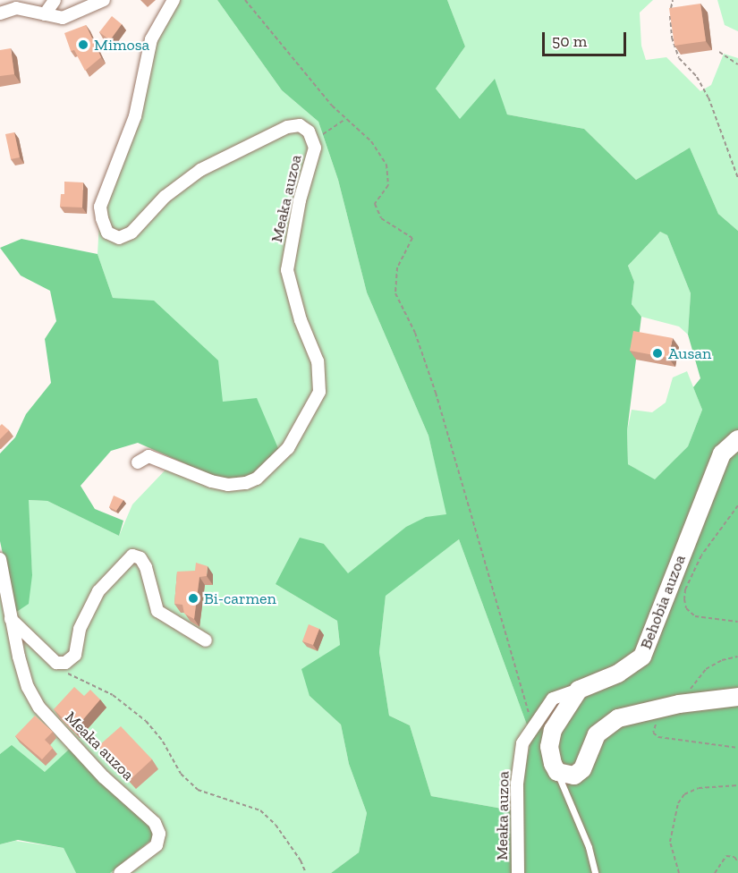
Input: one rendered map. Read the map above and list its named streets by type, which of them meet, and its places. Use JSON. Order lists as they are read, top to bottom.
{
  "streets": {
    "street": ["Meaka auzoa", "Behobia auzoa"]
  },
  "crossings": [
    ["Meaka auzoa", "Behobia auzoa"]
  ],
  "places": ["Mimosa", "Ausan", "Bi-carmen"],
  "scale_bar": "50 m"
}
